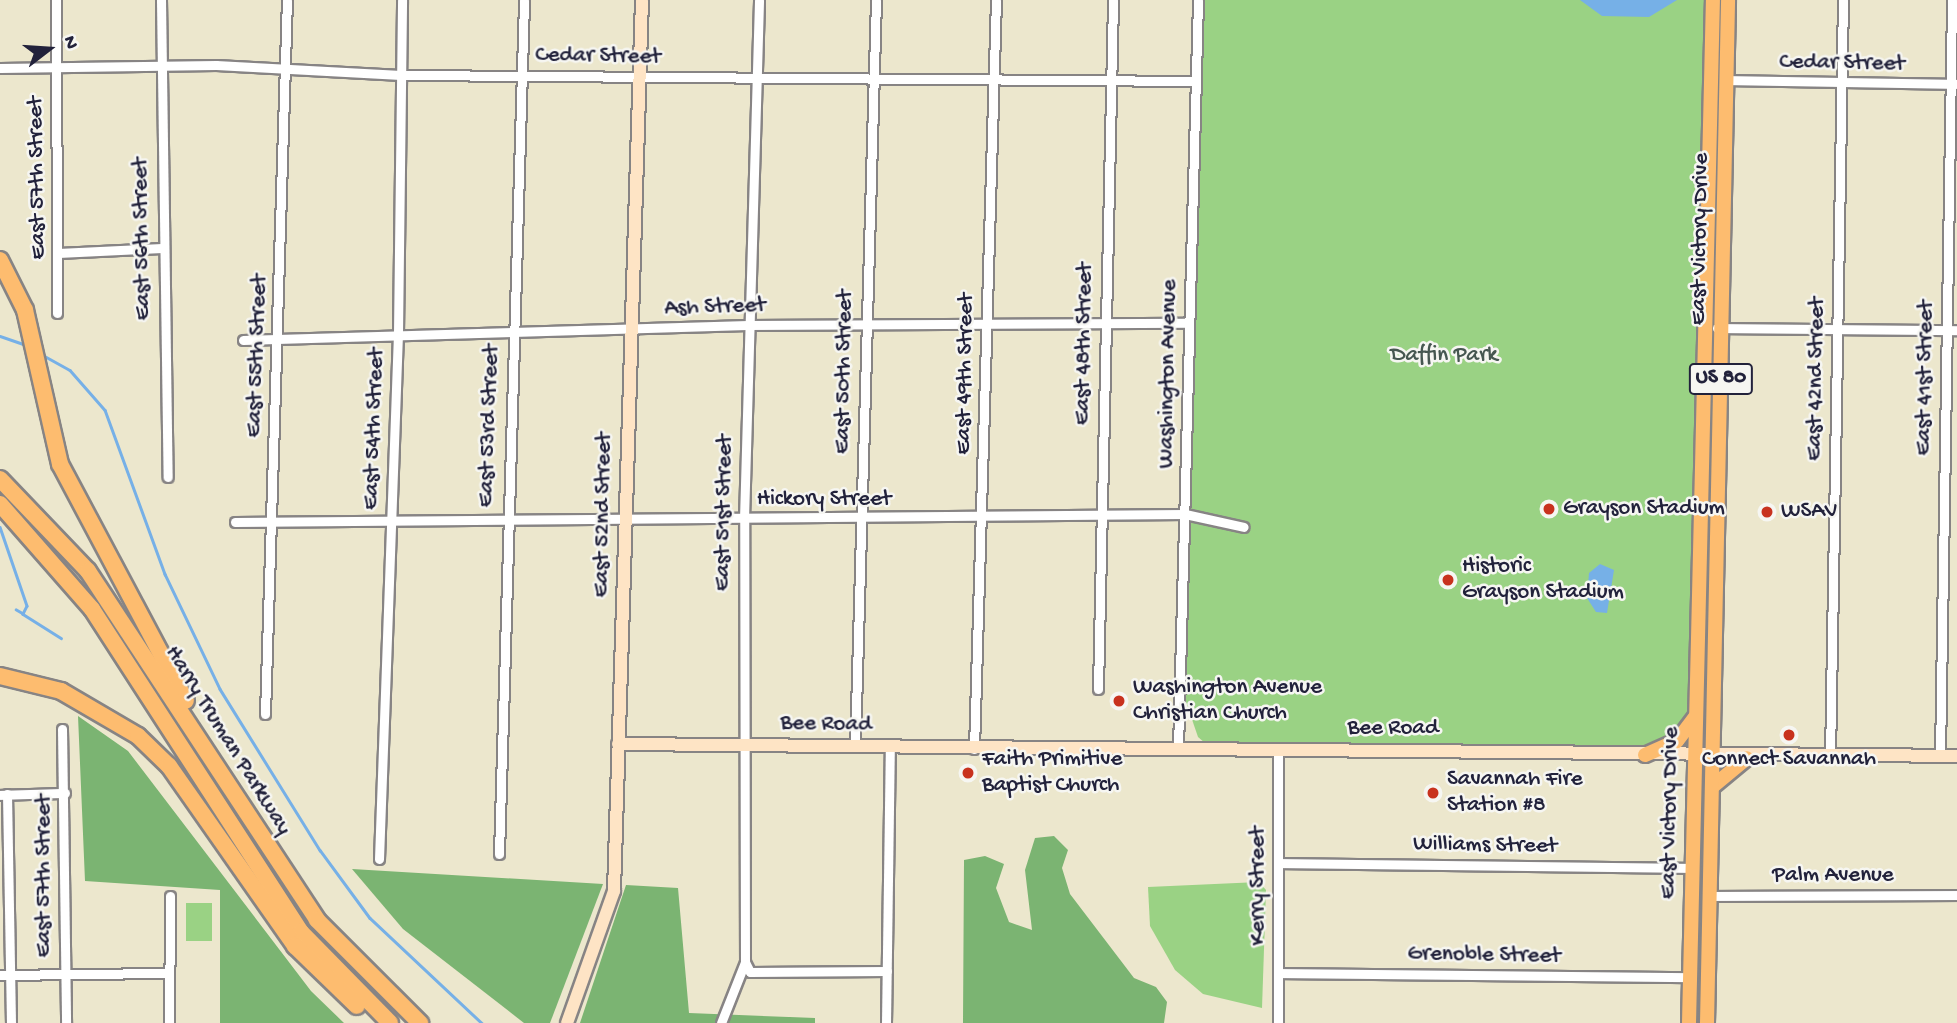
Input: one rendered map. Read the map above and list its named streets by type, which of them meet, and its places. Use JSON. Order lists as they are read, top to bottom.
{
  "streets": {
    "highway": ["Harry Truman Parkway"],
    "main road": [
      "East Victory Drive",
      "US 80",
      "East 52nd Street",
      "Bee Road"
    ],
    "street": [
      "Cedar Street",
      "East 57th Street",
      "East 56th Street",
      "Ash Street",
      "East 48th Street",
      "East 55th Street",
      "East 50th Street",
      "East 49th Street",
      "Washington Avenue",
      "East 41st Street",
      "East 42nd Street",
      "East 53rd Street",
      "East 54th Street",
      "Hickory Street",
      "East 51st Street",
      "Williams Street",
      "Palm Avenue",
      "Kerry Street",
      "Grenoble Street"
    ]
  },
  "crossings": [
    ["Cedar Street", "East 57th Street"],
    ["Cedar Street", "East 56th Street"],
    ["Cedar Street", "East Victory Drive"],
    ["Cedar Street", "East 48th Street"],
    ["Cedar Street", "East 55th Street"],
    ["Cedar Street", "East 50th Street"],
    ["Cedar Street", "East 49th Street"],
    ["Cedar Street", "Washington Avenue"],
    ["Cedar Street", "East 41st Street"],
    ["Cedar Street", "East 42nd Street"],
    ["Cedar Street", "East 53rd Street"],
    ["Cedar Street", "East 54th Street"],
    ["Cedar Street", "East 51st Street"],
    ["Cedar Street", "East 52nd Street"],
    ["East Victory Drive", "Bee Road"],
    ["East Victory Drive", "Williams Street"],
    ["East Victory Drive", "Palm Avenue"],
    ["East Victory Drive", "Grenoble Street"],
    ["Ash Street", "East 48th Street"],
    ["Ash Street", "East 55th Street"],
    ["Ash Street", "East 50th Street"],
    ["Ash Street", "East 49th Street"],
    ["Ash Street", "Washington Avenue"],
    ["Ash Street", "East 53rd Street"],
    ["Ash Street", "East 54th Street"],
    ["Ash Street", "East 51st Street"],
    ["Ash Street", "East 52nd Street"],
    ["East 48th Street", "Hickory Street"],
    ["East 55th Street", "Hickory Street"],
    ["East 50th Street", "Hickory Street"],
    ["East 50th Street", "Bee Road"],
    ["East 49th Street", "Hickory Street"],
    ["East 49th Street", "Bee Road"],
    ["Washington Avenue", "Hickory Street"],
    ["Washington Avenue", "Bee Road"],
    ["East 41st Street", "Bee Road"],
    ["East 42nd Street", "Bee Road"],
    ["East 53rd Street", "Hickory Street"],
    ["East 54th Street", "Hickory Street"],
    ["Hickory Street", "East 51st Street"],
    ["Hickory Street", "East 52nd Street"],
    ["East 51st Street", "Bee Road"],
    ["East 52nd Street", "Bee Road"],
    ["Bee Road", "Kerry Street"],
    ["Williams Street", "Kerry Street"],
    ["Kerry Street", "Grenoble Street"]
  ],
  "parks": ["Daffin Park"],
  "places": [
    "Grayson Stadium",
    "WSAV",
    "Historic Grayson Stadium",
    "Washington Avenue Christian Church",
    "Connect Savannah",
    "Faith Primitive Baptist Church",
    "Savannah Fire Station #8"
  ],
  "north": "right"
}
